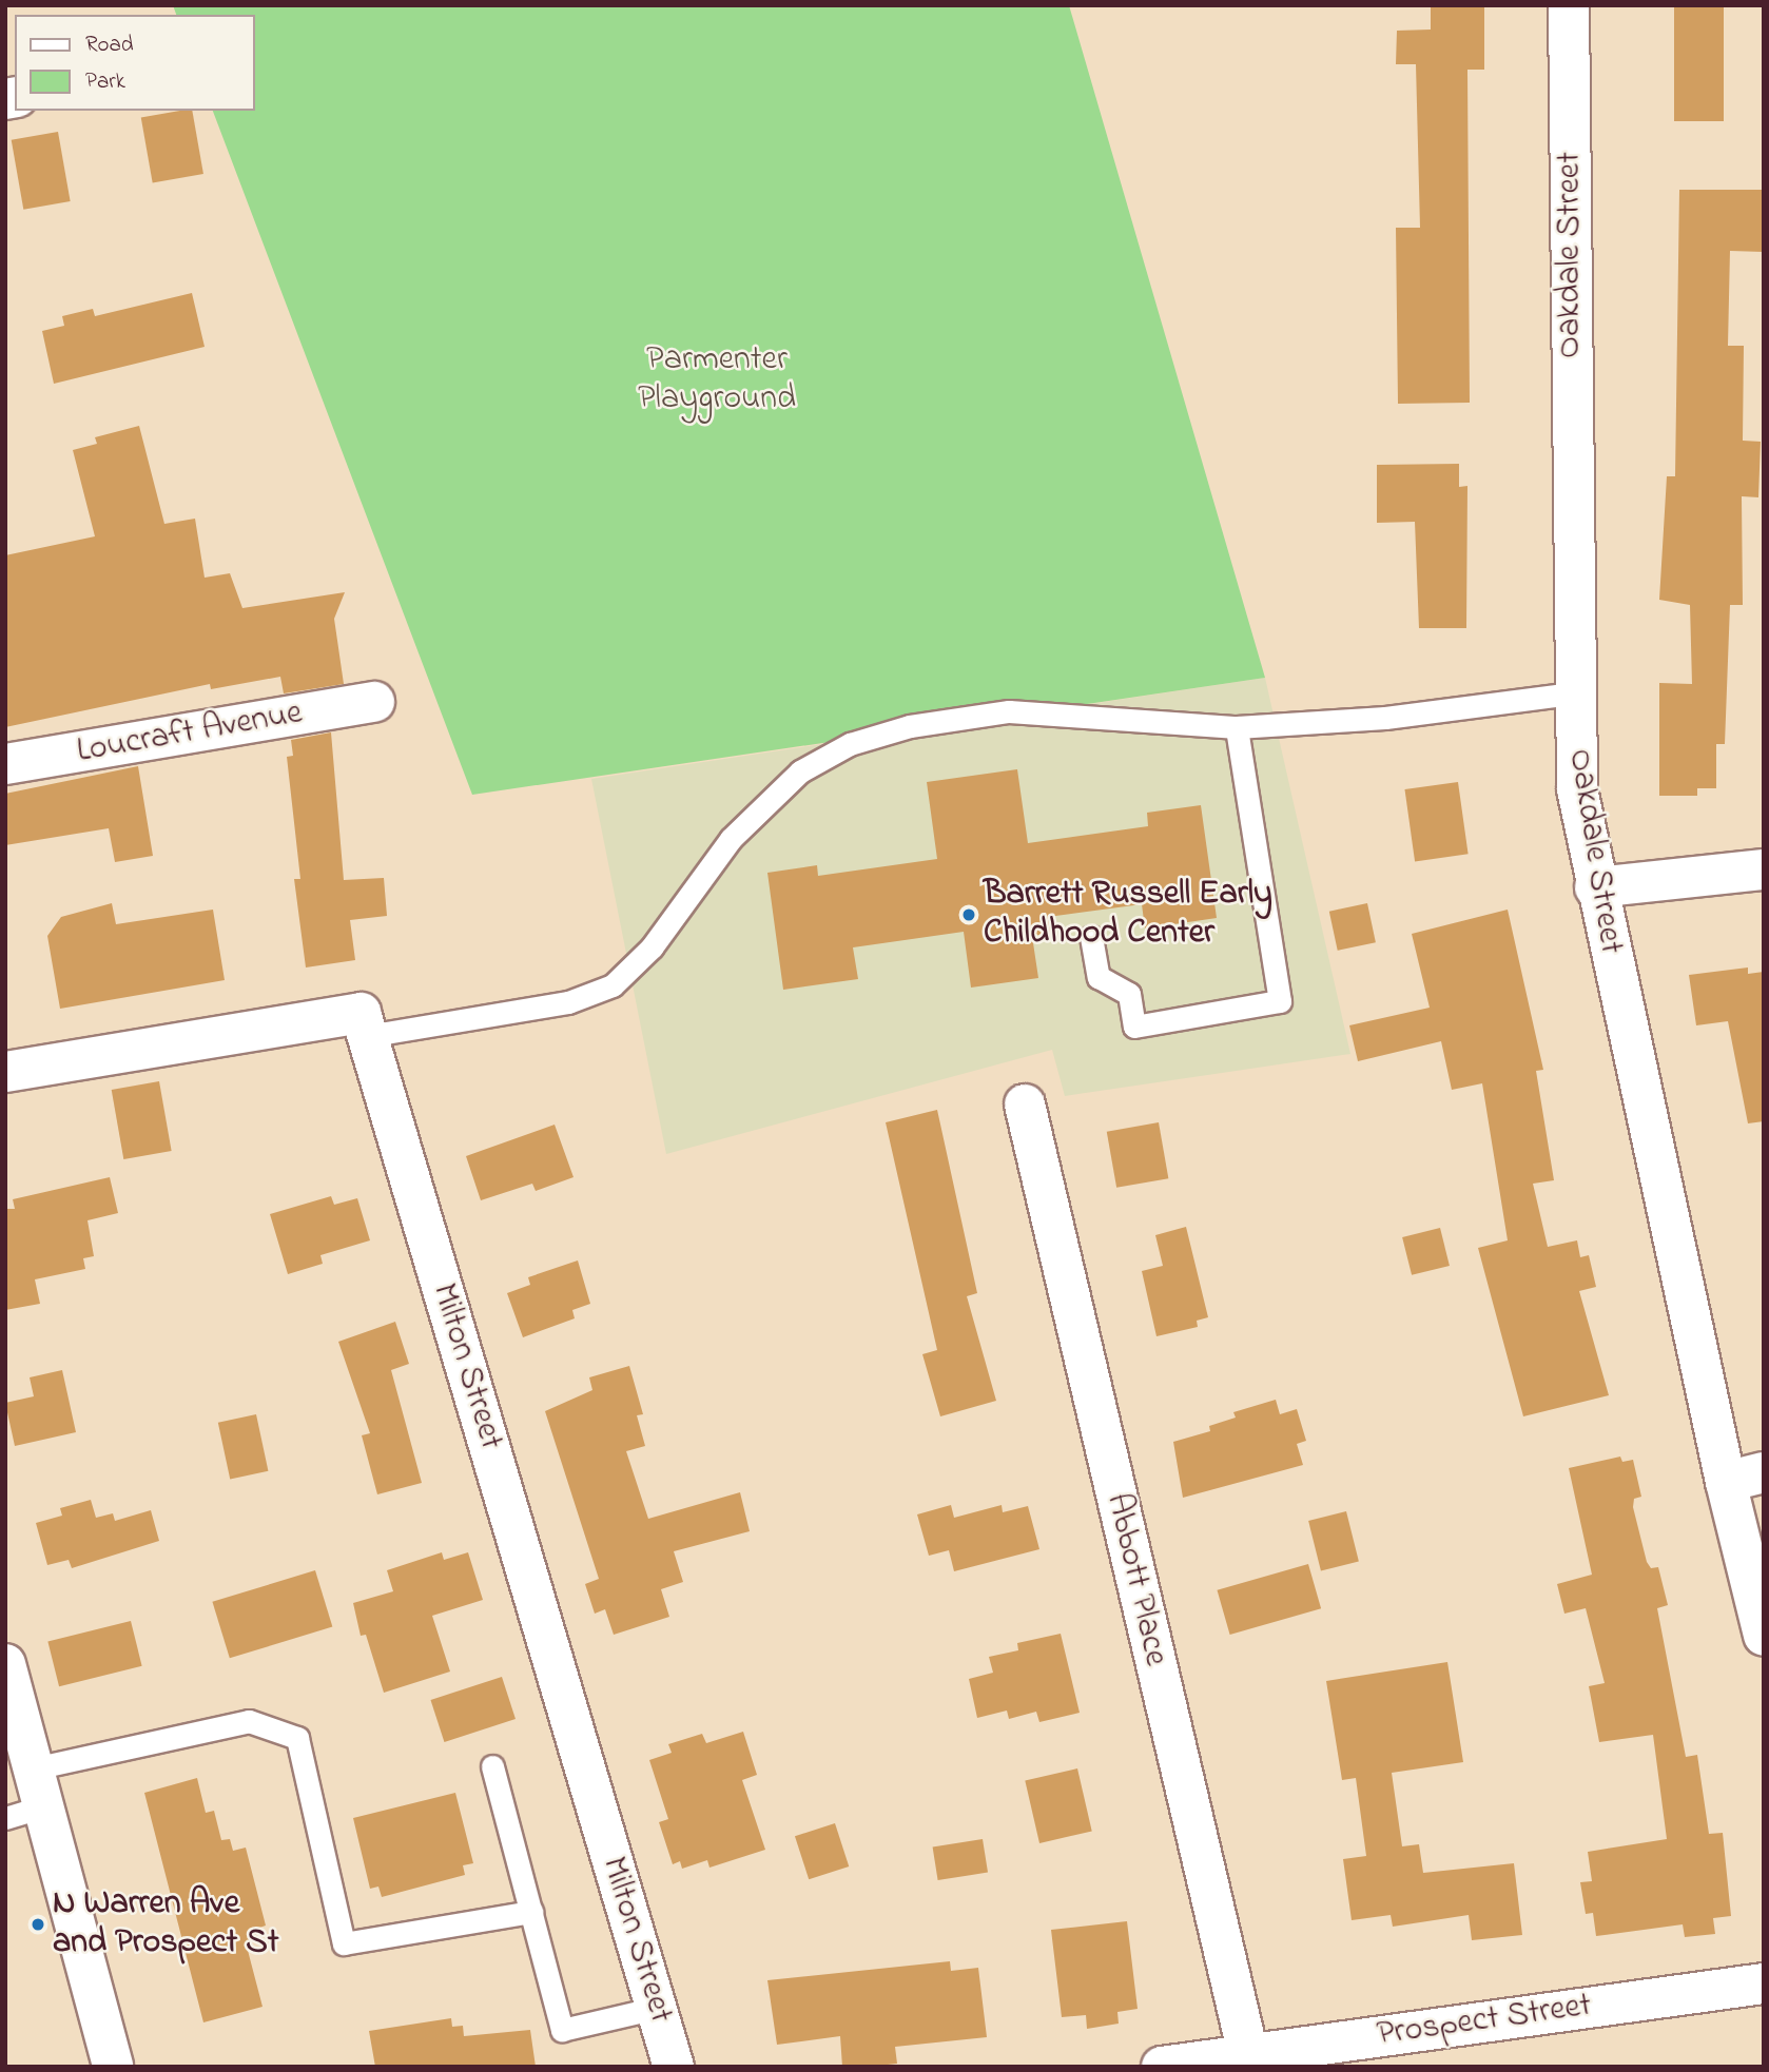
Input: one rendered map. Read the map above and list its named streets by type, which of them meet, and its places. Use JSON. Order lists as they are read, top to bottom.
{
  "streets": {
    "street": [
      "Oakdale Street",
      "Loucraft Avenue",
      "Milton Street",
      "Abbott Place",
      "Prospect Street"
    ]
  },
  "crossings": [
    ["Abbott Place", "Prospect Street"]
  ],
  "parks": ["Parmenter Playground"],
  "places": ["Barrett Russell Early Childhood Center", "N Warren Ave and Prospect St"],
  "legend": ["Road", "Park"]
}
